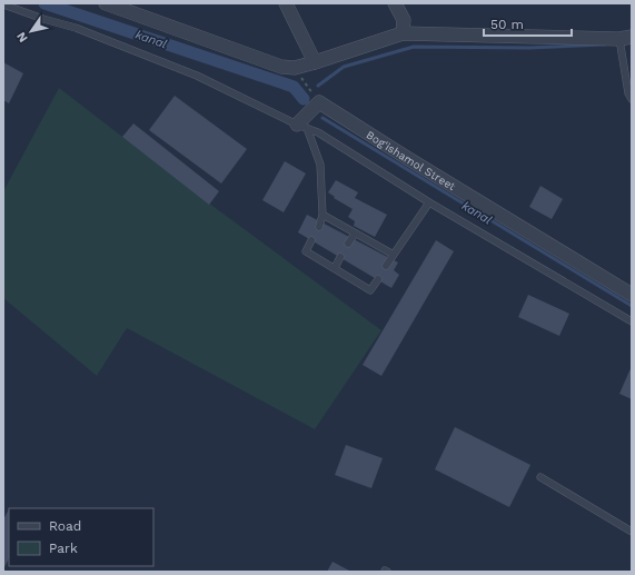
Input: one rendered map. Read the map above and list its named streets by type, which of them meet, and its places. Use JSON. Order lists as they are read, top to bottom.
{
  "streets": {
    "street": ["Bog'ishamol Street"]
  },
  "water": ["kanal"],
  "legend": ["Road", "Park"],
  "scale_bar": "50 m",
  "north": "bottom left"
}
